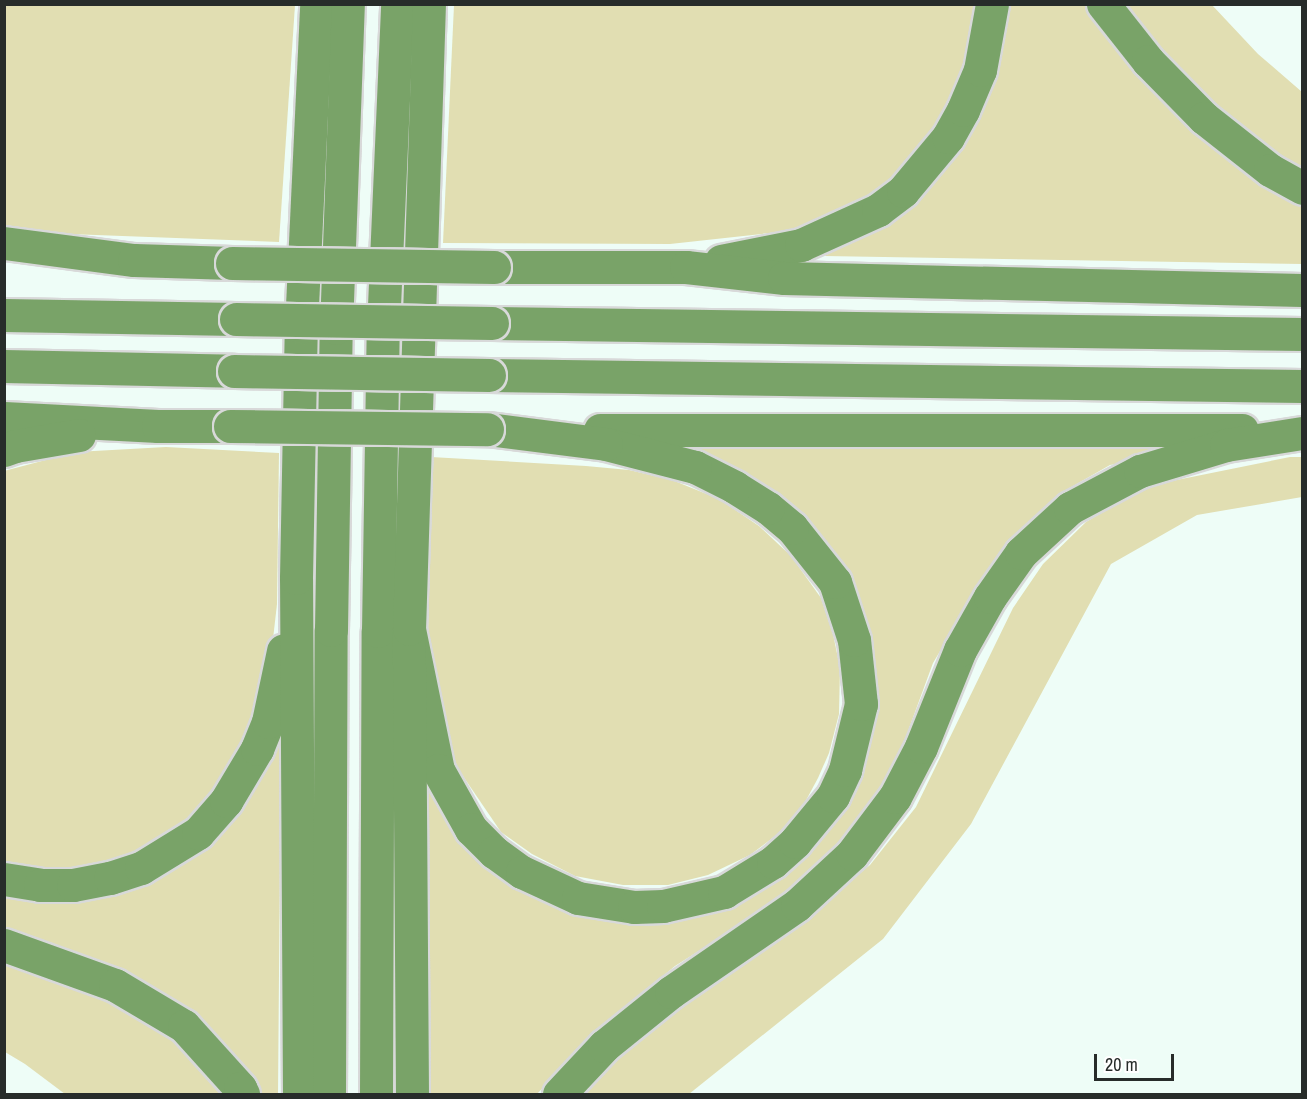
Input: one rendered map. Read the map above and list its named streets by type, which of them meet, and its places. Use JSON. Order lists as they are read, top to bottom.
{
  "scale_bar": "20 m"
}
